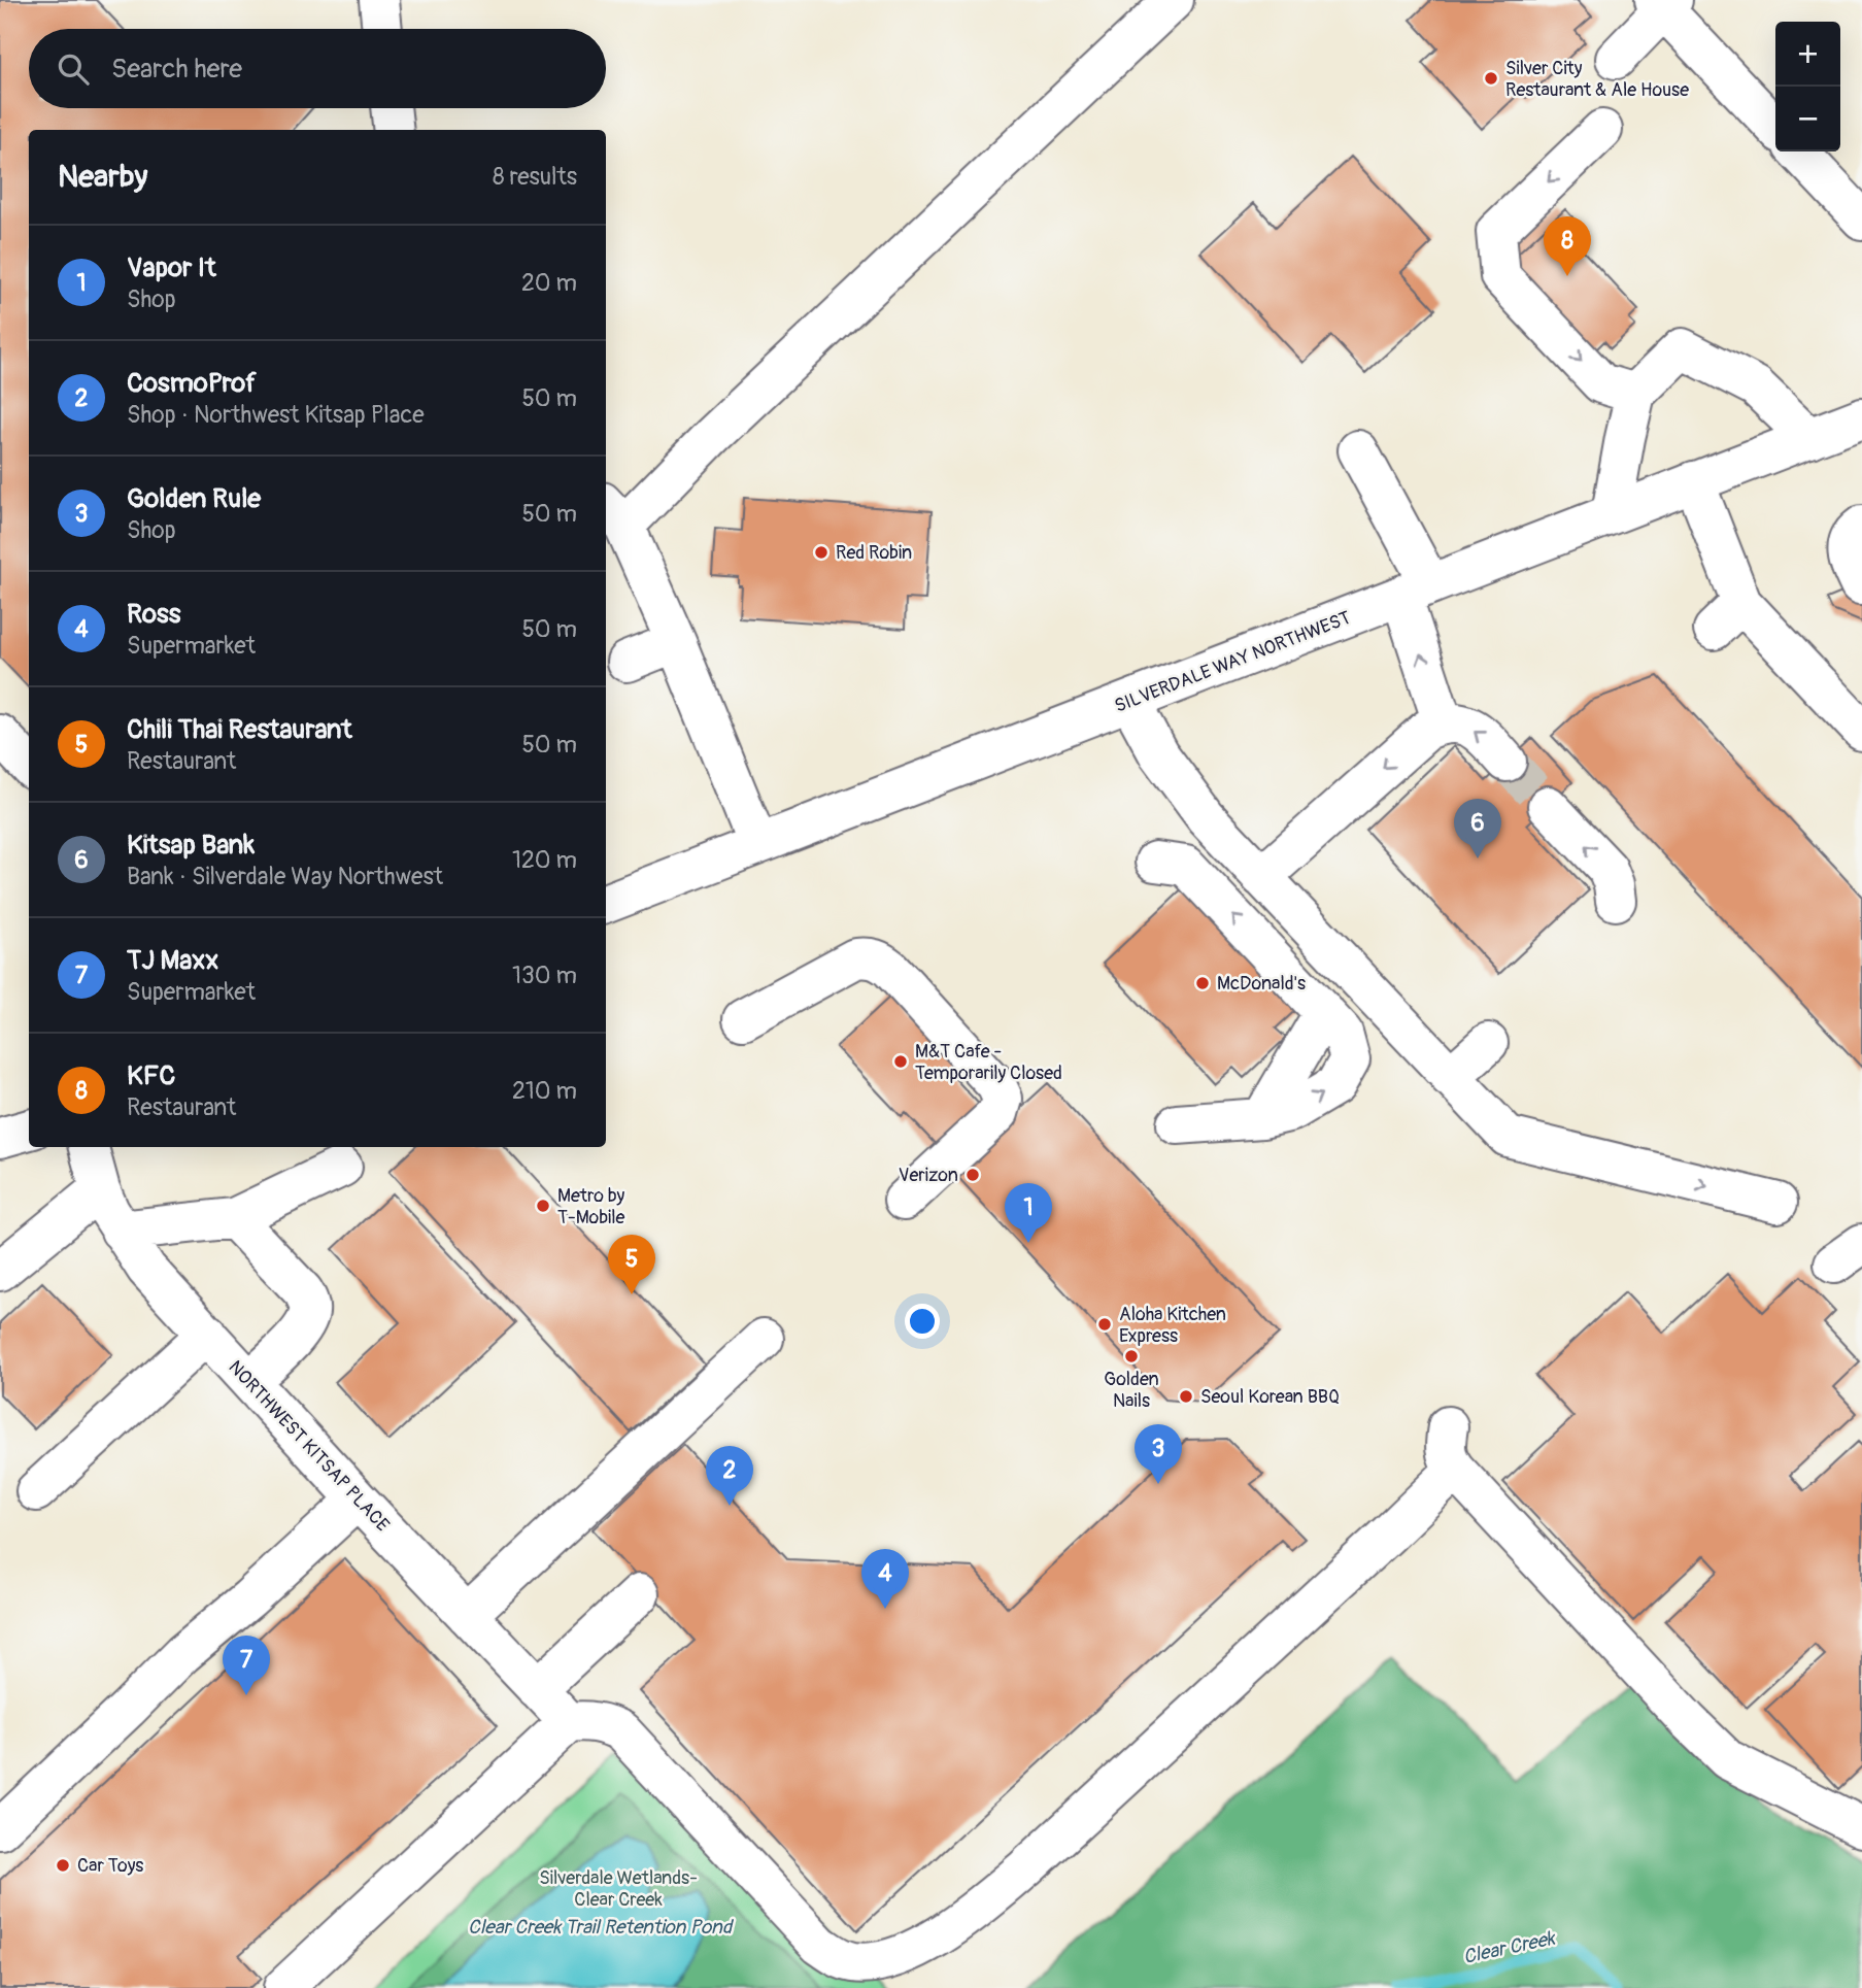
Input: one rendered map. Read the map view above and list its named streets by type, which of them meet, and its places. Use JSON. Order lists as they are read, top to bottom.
{
  "streets": {
    "main road": ["SILVERDALE WAY NORTHWEST", "NORTHWEST KITSAP PLACE"]
  },
  "water": ["Clear Creek Trail Retention Pond", "Clear Creek"],
  "parks": ["Silverdale Wetlands- Clear Creek"],
  "places": [
    "Silver City Restaurant & Ale House",
    "Red Robin",
    "McDonald's",
    "M&T Cafe - Temporarily Closed",
    "Verizon",
    "Metro by T-Mobile",
    "Aloha Kitchen Express",
    "Golden Nails",
    "Seoul Korean BBQ",
    "Car Toys"
  ],
  "page": {
    "map_buttons": ["+", "−"],
    "search": "Search here",
    "heading": ["Nearby", "8 results"],
    "pins": [
      "8",
      "6",
      "1",
      "5",
      "3",
      "2",
      "4",
      "7"
    ],
    "list": [
      {
        "mark": "1",
        "name": "Vapor It",
        "note": "Shop",
        "value": "20 m"
      },
      {
        "mark": "2",
        "name": "CosmoProf",
        "note": "Shop · Northwest Kitsap Place",
        "value": "50 m"
      },
      {
        "mark": "3",
        "name": "Golden Rule",
        "note": "Shop",
        "value": "50 m"
      },
      {
        "mark": "4",
        "name": "Ross",
        "note": "Supermarket",
        "value": "50 m"
      },
      {
        "mark": "5",
        "name": "Chili Thai Restaurant",
        "note": "Restaurant",
        "value": "50 m"
      },
      {
        "mark": "6",
        "name": "Kitsap Bank",
        "note": "Bank · Silverdale Way Northwest",
        "value": "120 m"
      },
      {
        "mark": "7",
        "name": "TJ Maxx",
        "note": "Supermarket",
        "value": "130 m"
      },
      {
        "mark": "8",
        "name": "KFC",
        "note": "Restaurant",
        "value": "210 m"
      }
    ]
  }
}
